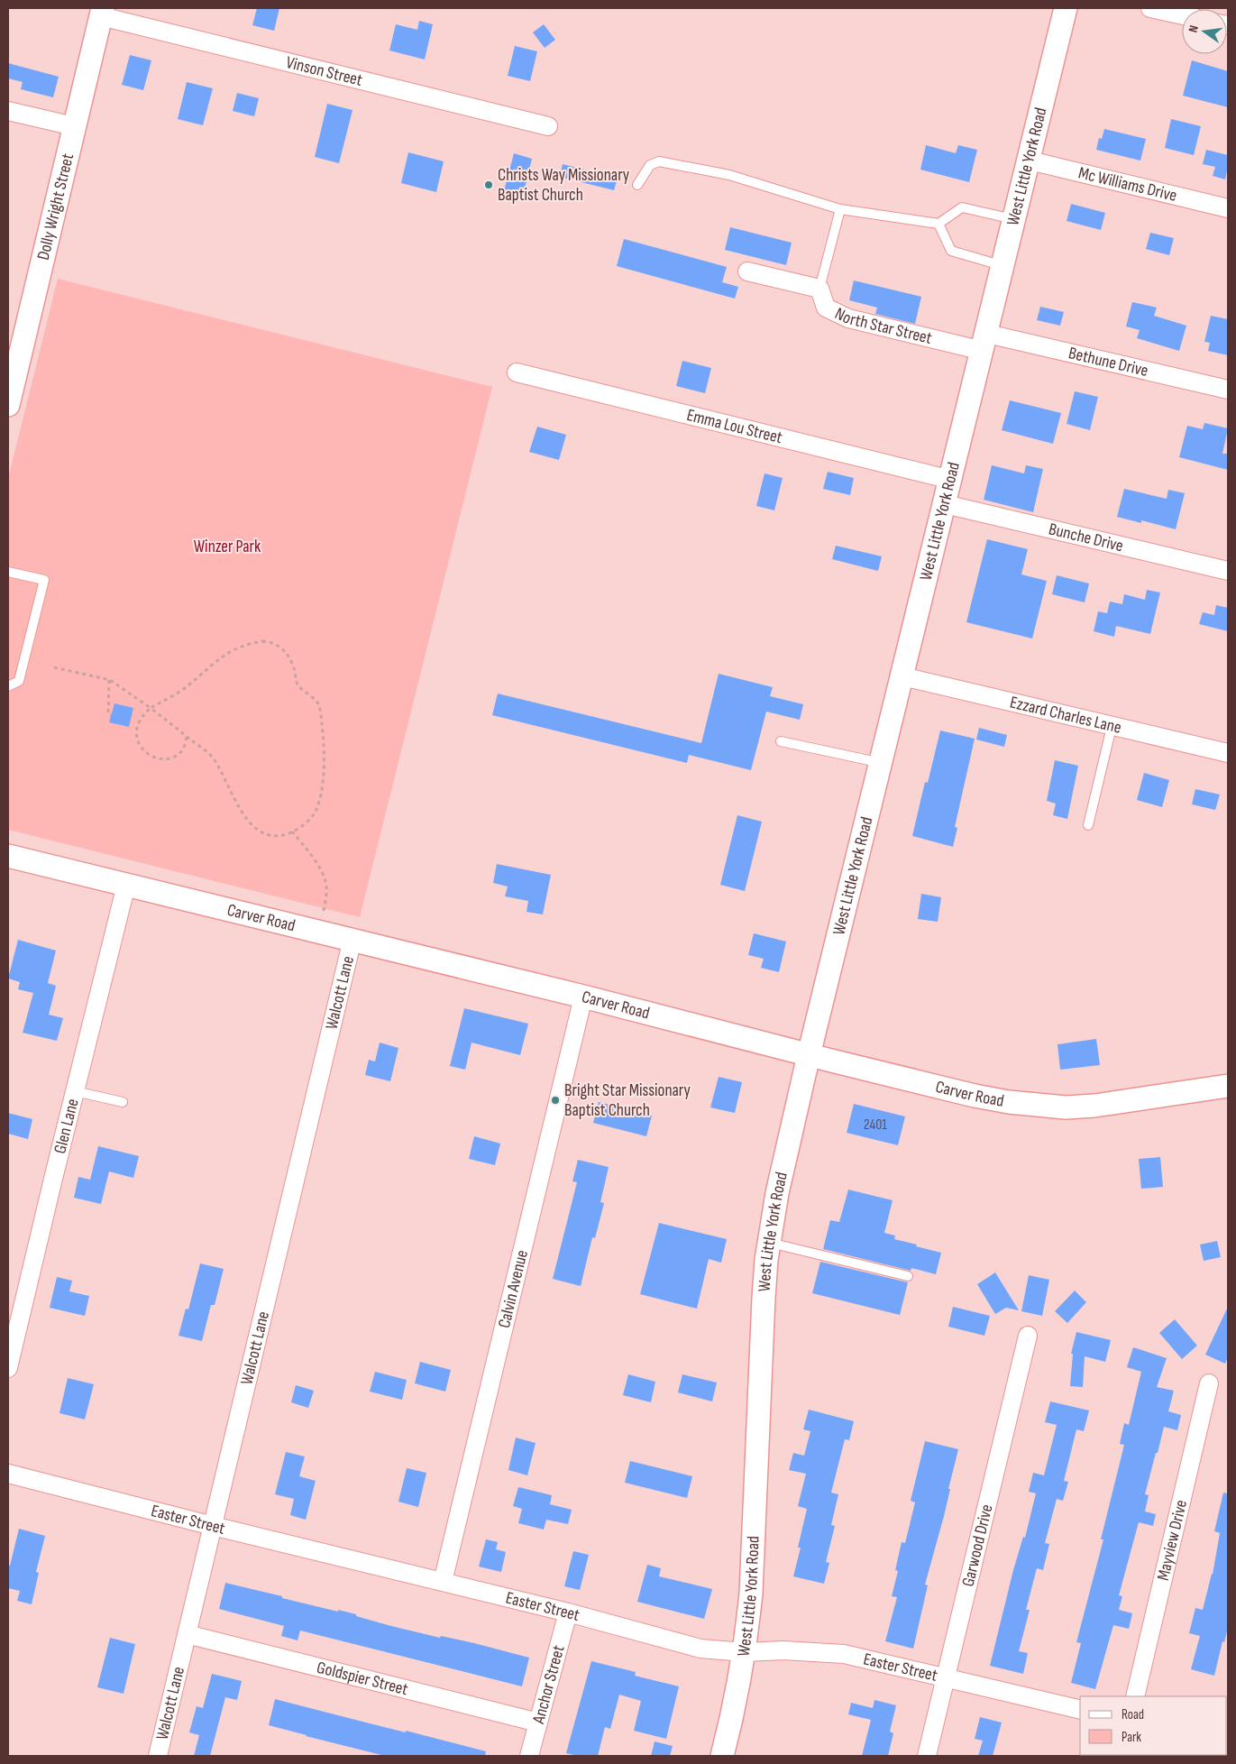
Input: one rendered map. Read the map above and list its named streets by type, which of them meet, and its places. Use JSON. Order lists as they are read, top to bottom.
{
  "streets": {
    "street": [
      "Vinson Street",
      "West Little York Road",
      "Mc Williams Drive",
      "Dolly Wright Street",
      "North Star Street",
      "Bethune Drive",
      "Emma Lou Street",
      "Bunche Drive",
      "Ezzard Charles Lane",
      "Carver Road",
      "Walcott Lane",
      "Glen Lane",
      "Calvin Avenue",
      "Easter Street",
      "Mayview Drive",
      "Garwood Drive",
      "Goldspier Street",
      "Anchor Street"
    ]
  },
  "crossings": [
    ["Vinson Street", "Dolly Wright Street"],
    ["West Little York Road", "Mc Williams Drive"],
    ["West Little York Road", "North Star Street"],
    ["West Little York Road", "Bethune Drive"],
    ["West Little York Road", "Emma Lou Street"],
    ["West Little York Road", "Bunche Drive"],
    ["West Little York Road", "Ezzard Charles Lane"],
    ["West Little York Road", "Carver Road"],
    ["West Little York Road", "Easter Street"],
    ["North Star Street", "Bethune Drive"],
    ["Carver Road", "Walcott Lane"],
    ["Carver Road", "Glen Lane"],
    ["Carver Road", "Calvin Avenue"],
    ["Walcott Lane", "Easter Street"],
    ["Walcott Lane", "Goldspier Street"],
    ["Calvin Avenue", "Easter Street"],
    ["Easter Street", "Garwood Drive"],
    ["Easter Street", "Anchor Street"],
    ["Goldspier Street", "Anchor Street"]
  ],
  "parks": ["Winzer Park"],
  "places": ["Christs Way Missionary Baptist Church", "Bright Star Missionary Baptist Church"],
  "house_numbers": ["2401"],
  "legend": ["Road", "Park"],
  "north": "left"
}
